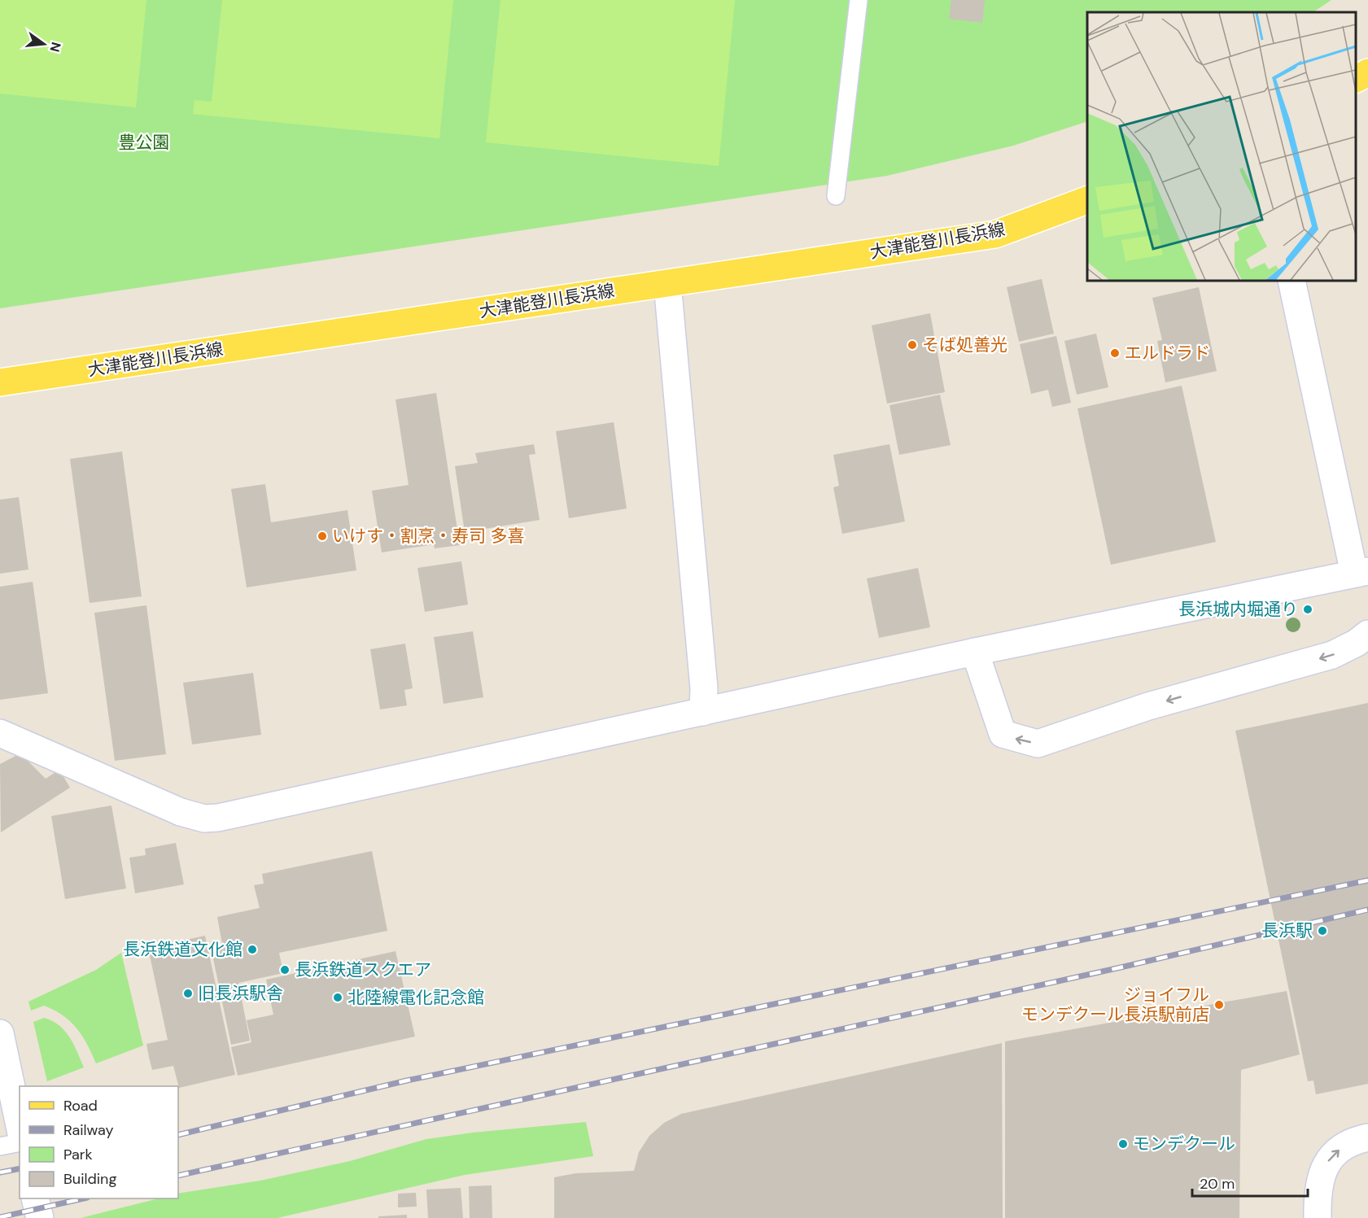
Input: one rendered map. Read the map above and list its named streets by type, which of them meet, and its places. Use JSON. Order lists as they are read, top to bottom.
{
  "streets": {
    "main road": ["大津能登川長浜線"]
  },
  "parks": ["豊公園"],
  "places": [
    "そば処善光",
    "エルドラド",
    "いけす・割烹・寿司 多喜",
    "長浜城内堀通り",
    "長浜駅",
    "長浜鉄道文化館",
    "長浜鉄道スクエア",
    "旧長浜駅舎",
    "北陸線電化記念館",
    "ジョイフル モンデクール長浜駅前店",
    "モンデクール"
  ],
  "legend": [
    "Road",
    "Railway",
    "Park",
    "Building"
  ],
  "scale_bar": "20 m",
  "north": "right"
}
